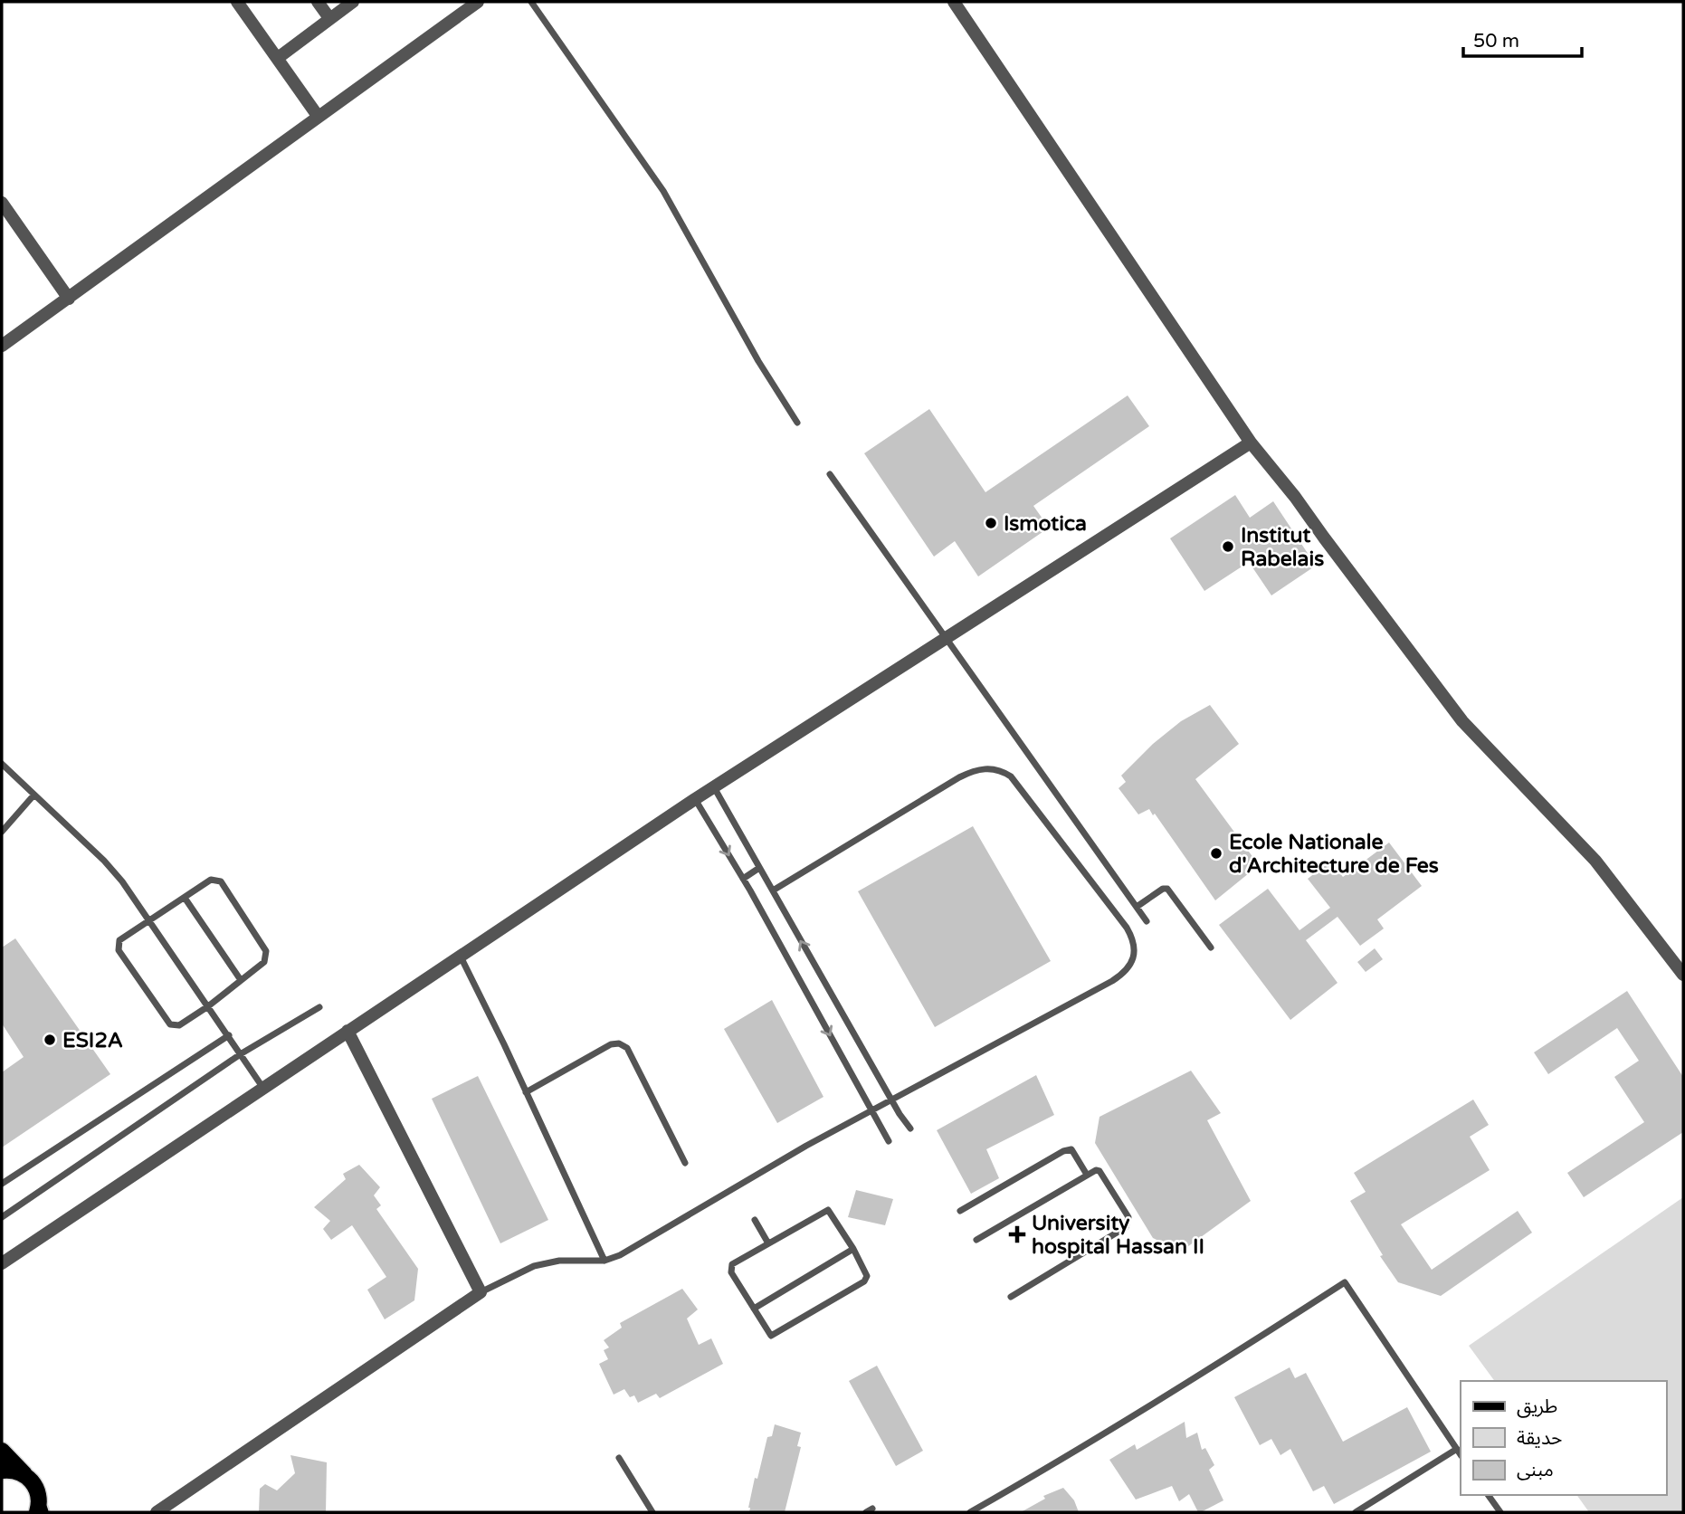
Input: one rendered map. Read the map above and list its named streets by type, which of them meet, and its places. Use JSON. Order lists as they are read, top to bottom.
{
  "places": {
    "other": [
      "Ismotica",
      "Institut Rabelais",
      "Ecole Nationale d'Architecture de Fes",
      "ESI2A"
    ],
    "health": ["University hospital Hassan II"]
  },
  "legend": ["طريق", "حديقة", "مبنى"],
  "scale_bar": "50 m"
}
